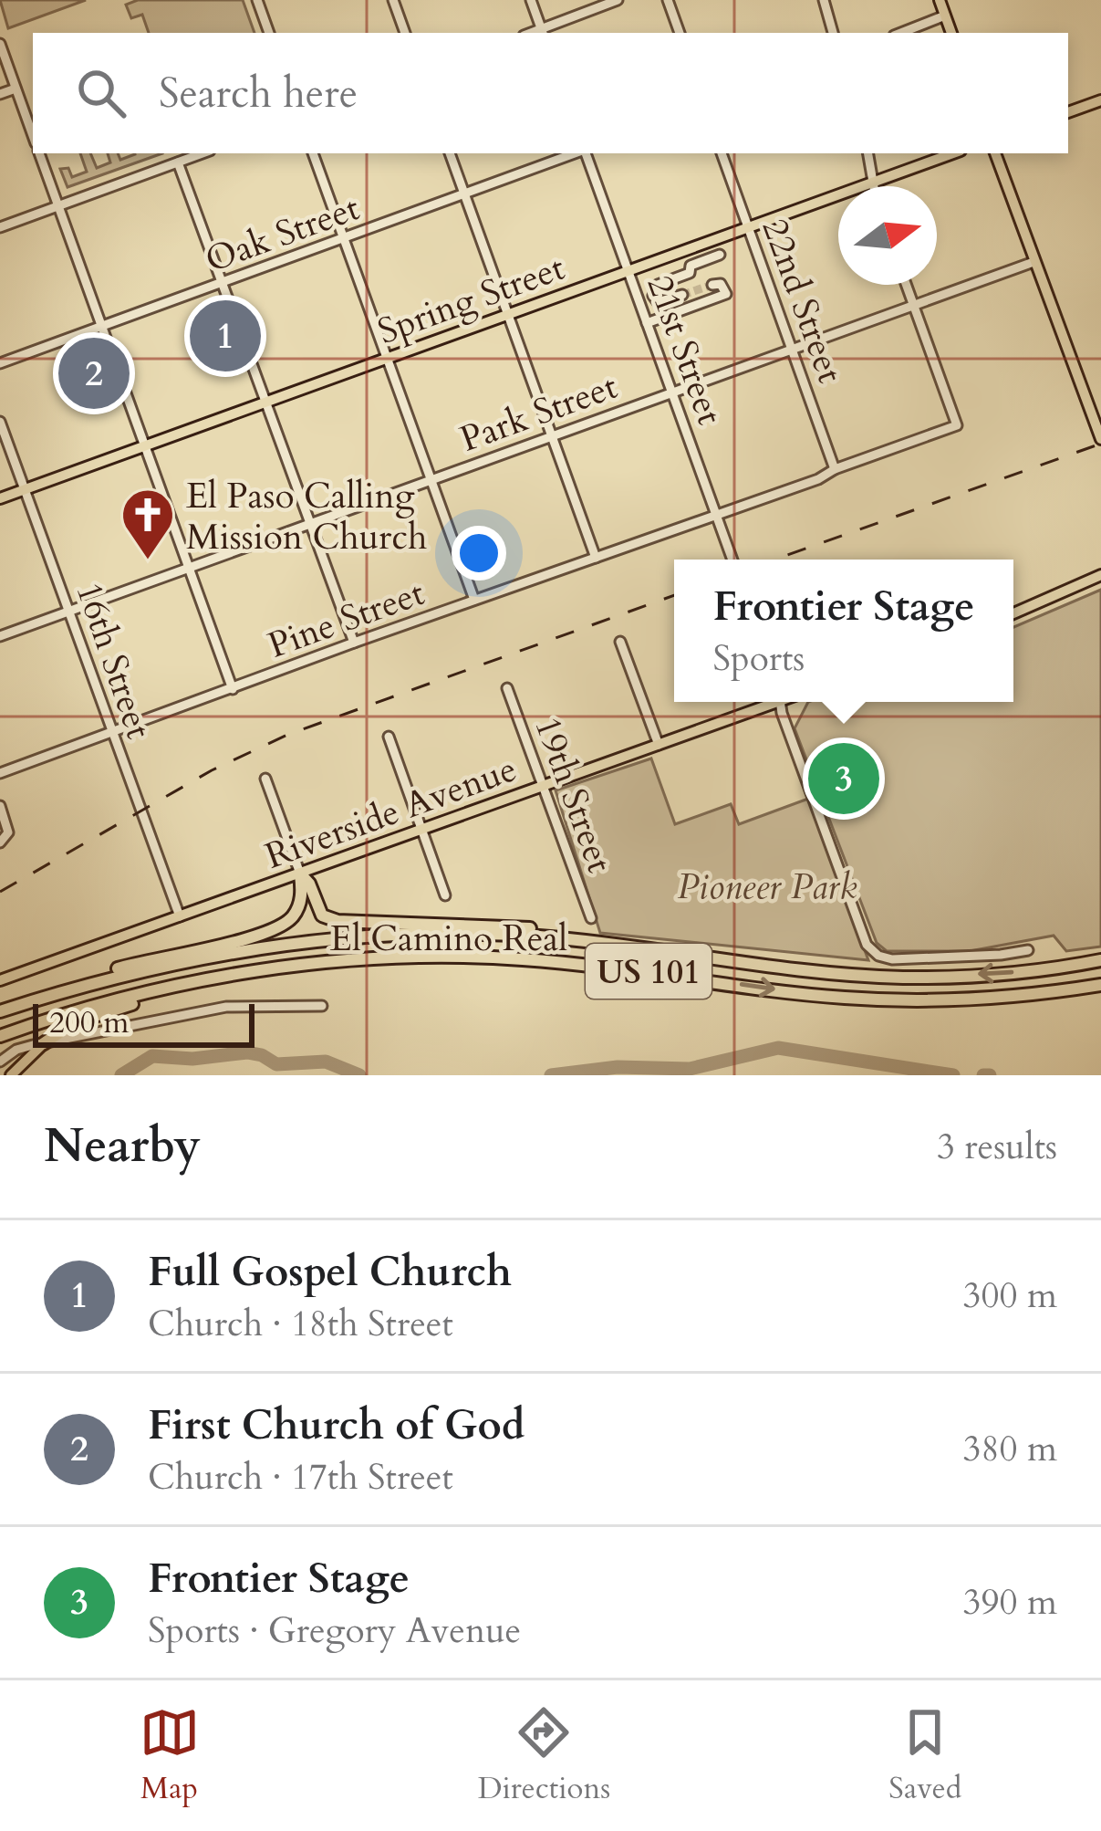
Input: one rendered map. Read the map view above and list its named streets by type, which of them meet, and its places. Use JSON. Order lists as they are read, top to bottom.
{
  "streets": {
    "highway": ["El Camino Real", "US 101"],
    "main road": ["Spring Street", "Riverside Avenue"],
    "street": [
      "Oak Street",
      "22nd Street",
      "21st Street",
      "Park Street",
      "Pine Street",
      "16th Street",
      "19th Street"
    ]
  },
  "crossings": [
    ["Spring Street", "22nd Street"],
    ["Spring Street", "21st Street"],
    ["Spring Street", "16th Street"],
    ["22nd Street", "Park Street"],
    ["22nd Street", "Pine Street"],
    ["21st Street", "Park Street"],
    ["21st Street", "Pine Street"],
    ["Park Street", "Pine Street"],
    ["Park Street", "16th Street"],
    ["Pine Street", "16th Street"],
    ["16th Street", "Riverside Avenue"],
    ["19th Street", "Riverside Avenue"]
  ],
  "parks": ["Pioneer Park"],
  "places": {
    "church": ["El Paso Calling Mission Church"]
  },
  "scale_bar": "200 m",
  "north": "right",
  "page": {
    "search": "Search here",
    "pins": ["1", "2", "3"],
    "popup": ["Frontier Stage", "Sports"],
    "scale": "200 m",
    "heading": ["Nearby", "3 results"],
    "list": [
      {
        "mark": "1",
        "name": "Full Gospel Church",
        "note": "Church · 18th Street",
        "value": "300 m"
      },
      {
        "mark": "2",
        "name": "First Church of God",
        "note": "Church · 17th Street",
        "value": "380 m"
      },
      {
        "mark": "3",
        "name": "Frontier Stage",
        "note": "Sports · Gregory Avenue",
        "value": "390 m"
      }
    ],
    "nav": ["Map", "Directions", "Saved"]
  }
}
